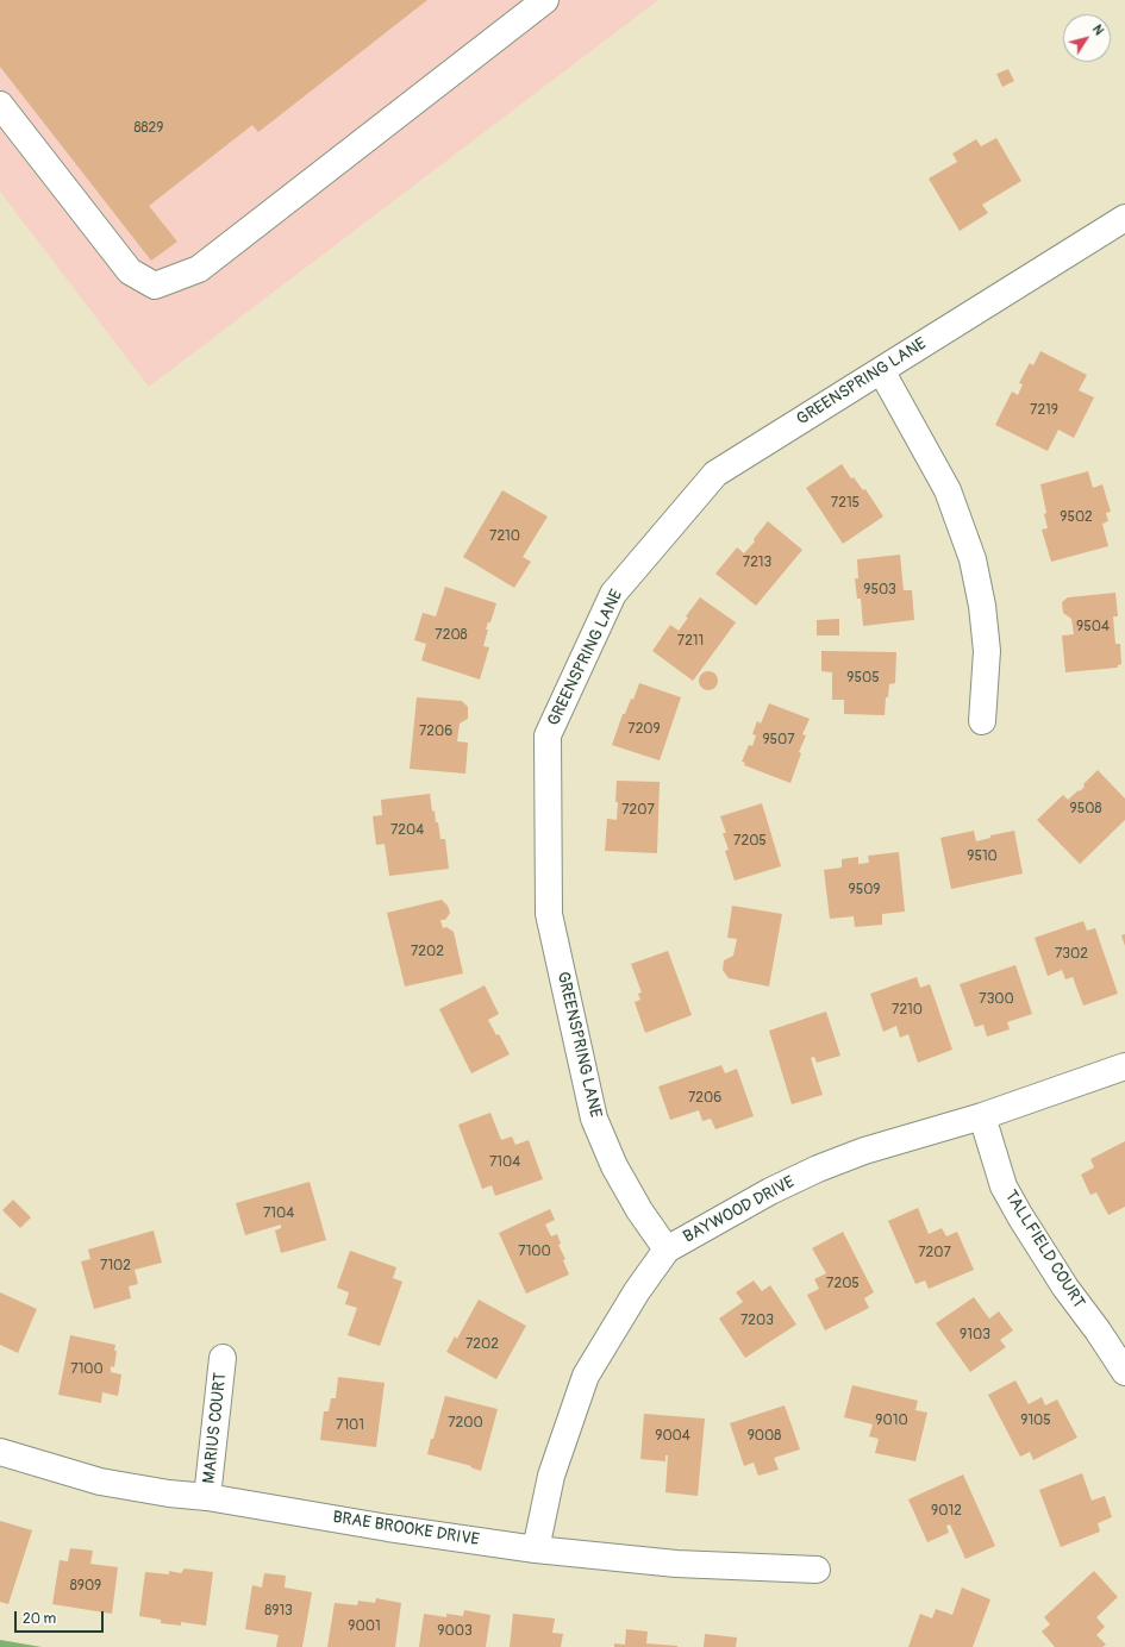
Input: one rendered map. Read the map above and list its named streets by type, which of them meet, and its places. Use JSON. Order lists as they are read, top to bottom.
{
  "streets": {
    "street": [
      "GREENSPRING LANE",
      "BAYWOOD DRIVE",
      "TALLFIELD COURT",
      "MARIUS COURT",
      "BRAE BROOKE DRIVE"
    ]
  },
  "crossings": [
    ["GREENSPRING LANE", "BAYWOOD DRIVE"],
    ["BAYWOOD DRIVE", "TALLFIELD COURT"],
    ["BAYWOOD DRIVE", "BRAE BROOKE DRIVE"],
    ["MARIUS COURT", "BRAE BROOKE DRIVE"]
  ],
  "house_numbers": [
    "8829",
    "7219",
    "7215",
    "9502",
    "7210",
    "7213",
    "9503",
    "9504",
    "7208",
    "7211",
    "9505",
    "7209",
    "7206",
    "9507",
    "9508",
    "7207",
    "7204",
    "7205",
    "9510",
    "9509",
    "7202",
    "7302",
    "7300",
    "7210",
    "7206",
    "7104",
    "7104",
    "7100",
    "7207",
    "7102",
    "7205",
    "7203",
    "9103",
    "7202",
    "7100",
    "9010",
    "9105",
    "7200",
    "7101",
    "9004",
    "9008",
    "9012",
    "8909",
    "8913",
    "9001",
    "9003"
  ],
  "scale_bar": "20 m",
  "north": "top right"
}
